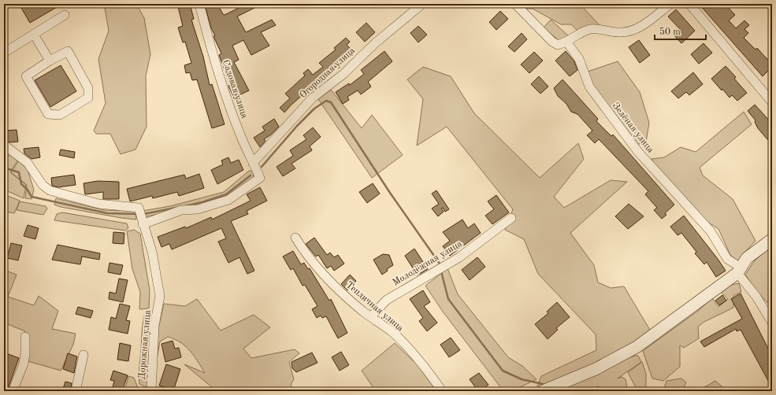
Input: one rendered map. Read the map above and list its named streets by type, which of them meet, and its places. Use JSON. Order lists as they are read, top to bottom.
{
  "streets": {
    "street": [
      "Огородная улица",
      "Садовая улица",
      "Зелёная улица",
      "Молодёжная улица",
      "Тепличная улица",
      "Дорожная улица"
    ]
  },
  "crossings": [
    ["Огородная улица", "Садовая улица"],
    ["Садовая улица", "Дорожная улица"],
    ["Молодёжная улица", "Тепличная улица"]
  ],
  "scale_bar": "50 m"
}
